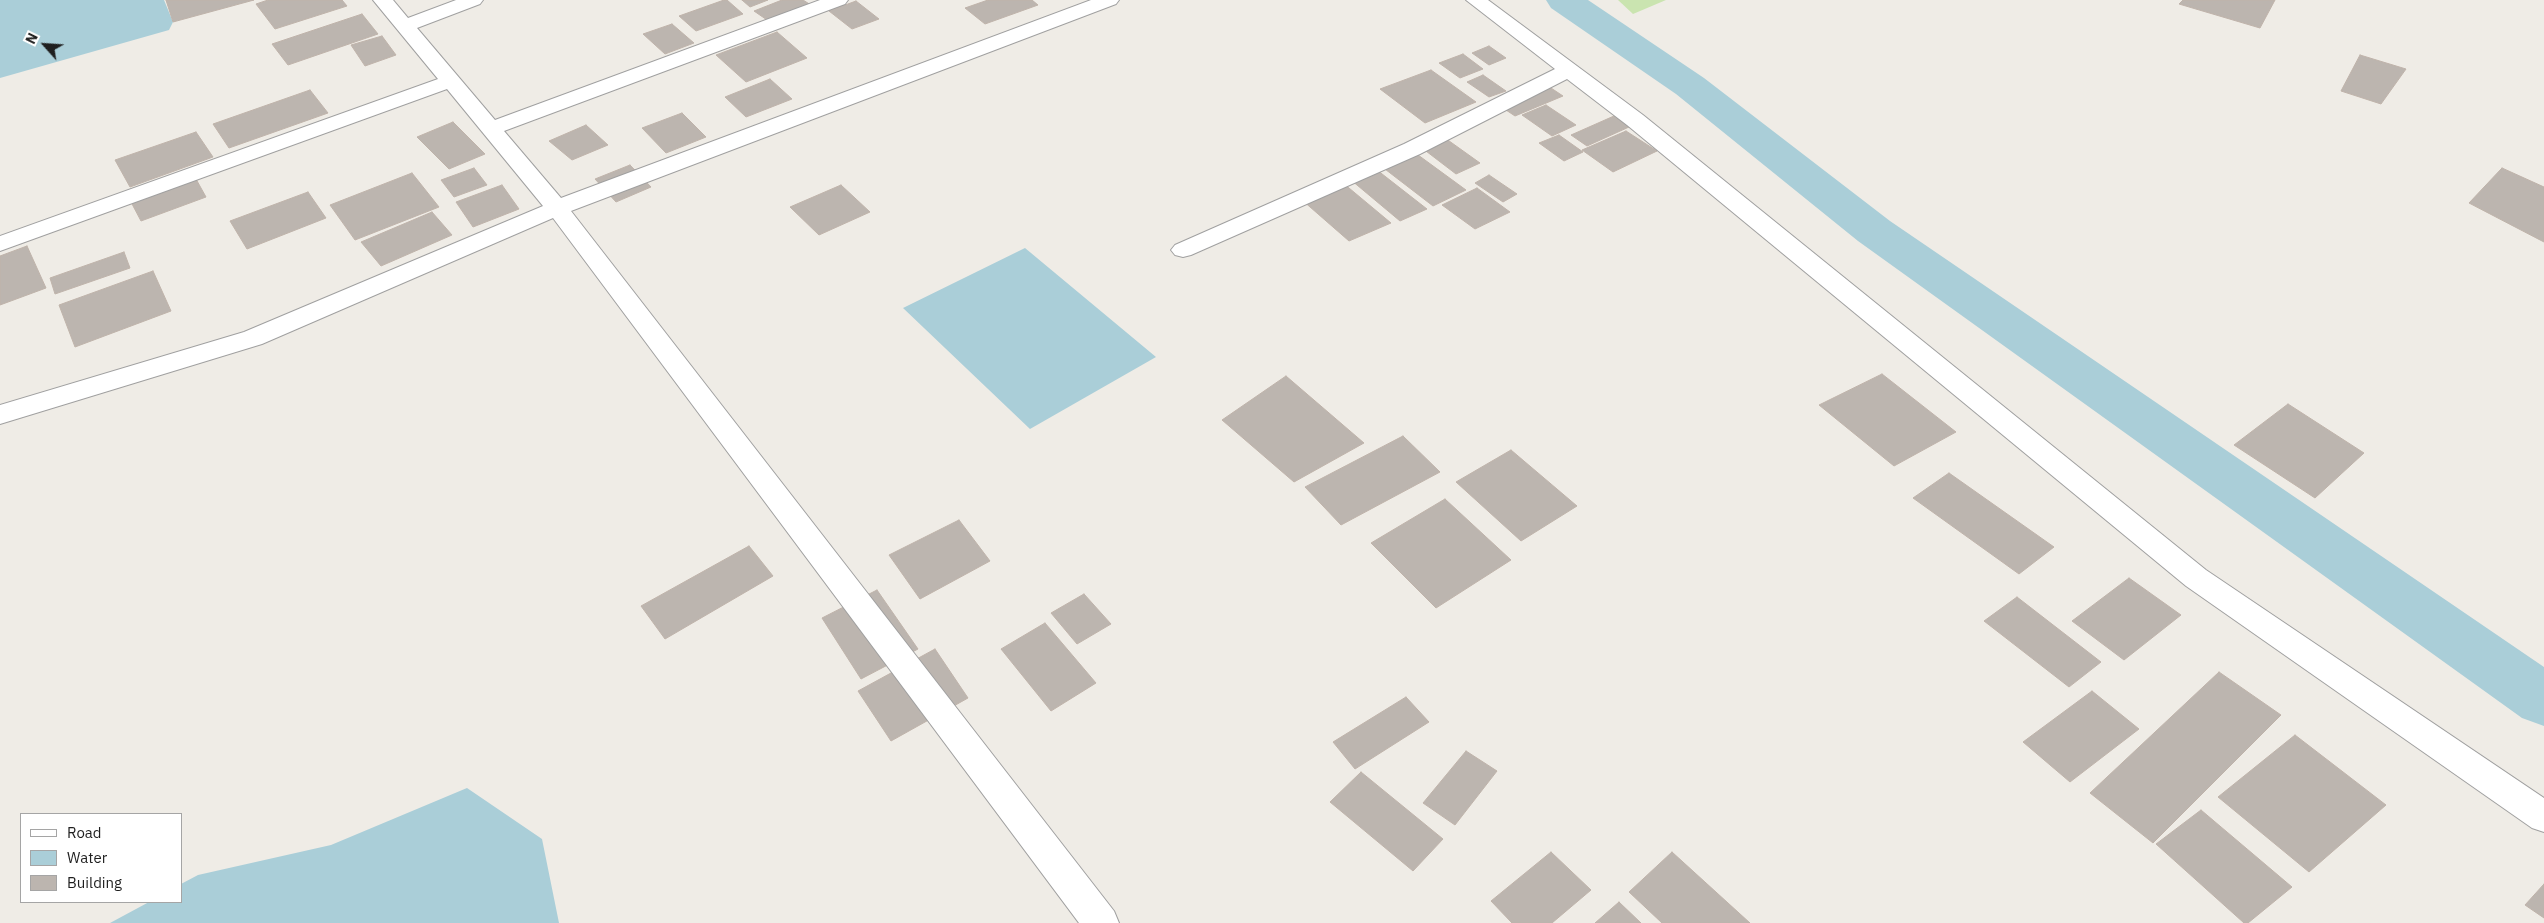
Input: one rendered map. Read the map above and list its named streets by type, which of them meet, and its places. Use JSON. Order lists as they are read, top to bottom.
{
  "legend": ["Road", "Water", "Building"],
  "north": "top left"
}
